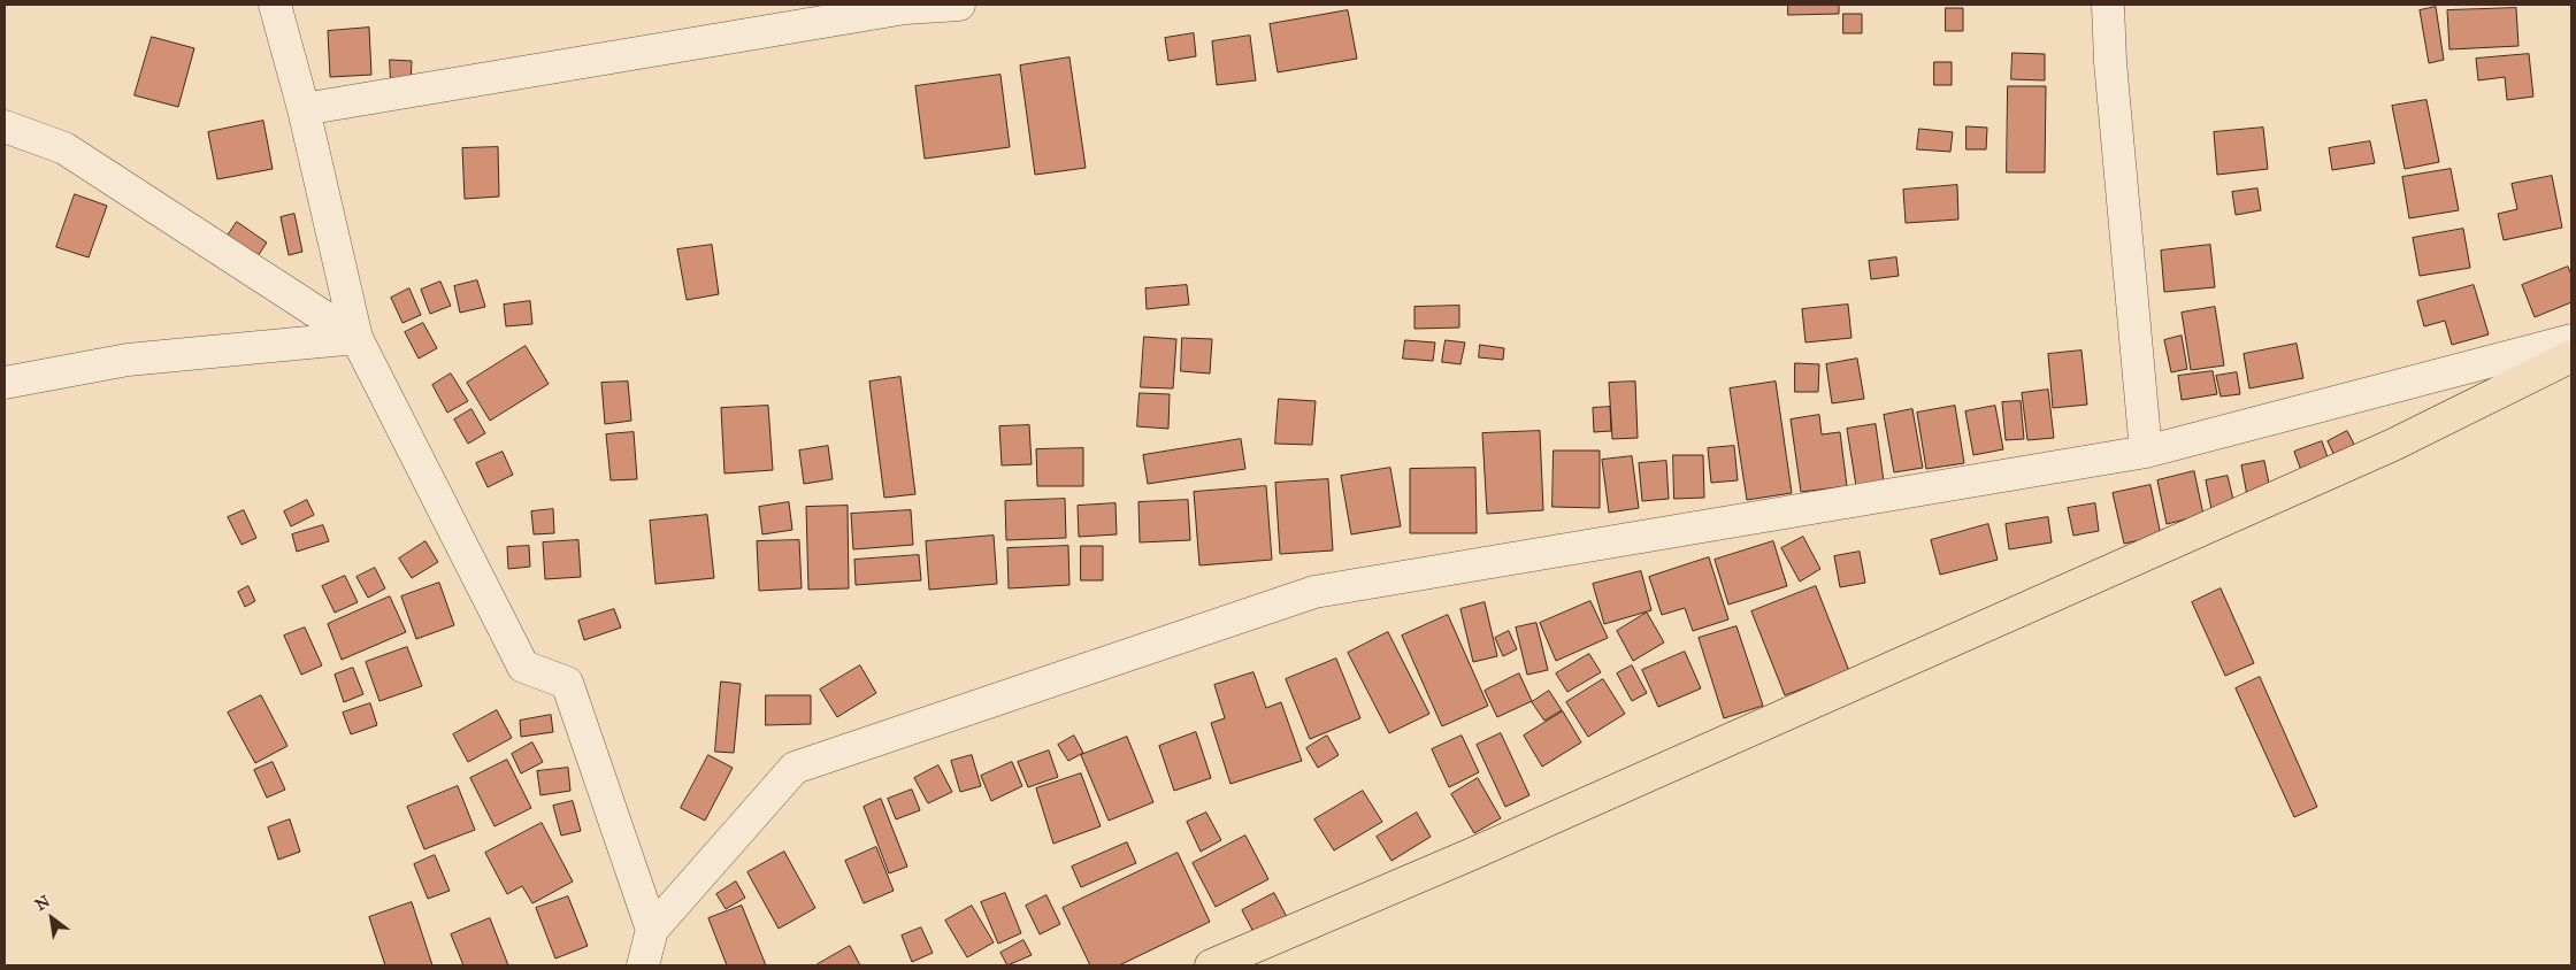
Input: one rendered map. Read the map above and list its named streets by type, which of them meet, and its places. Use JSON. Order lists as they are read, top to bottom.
{
  "north": "top left"
}
